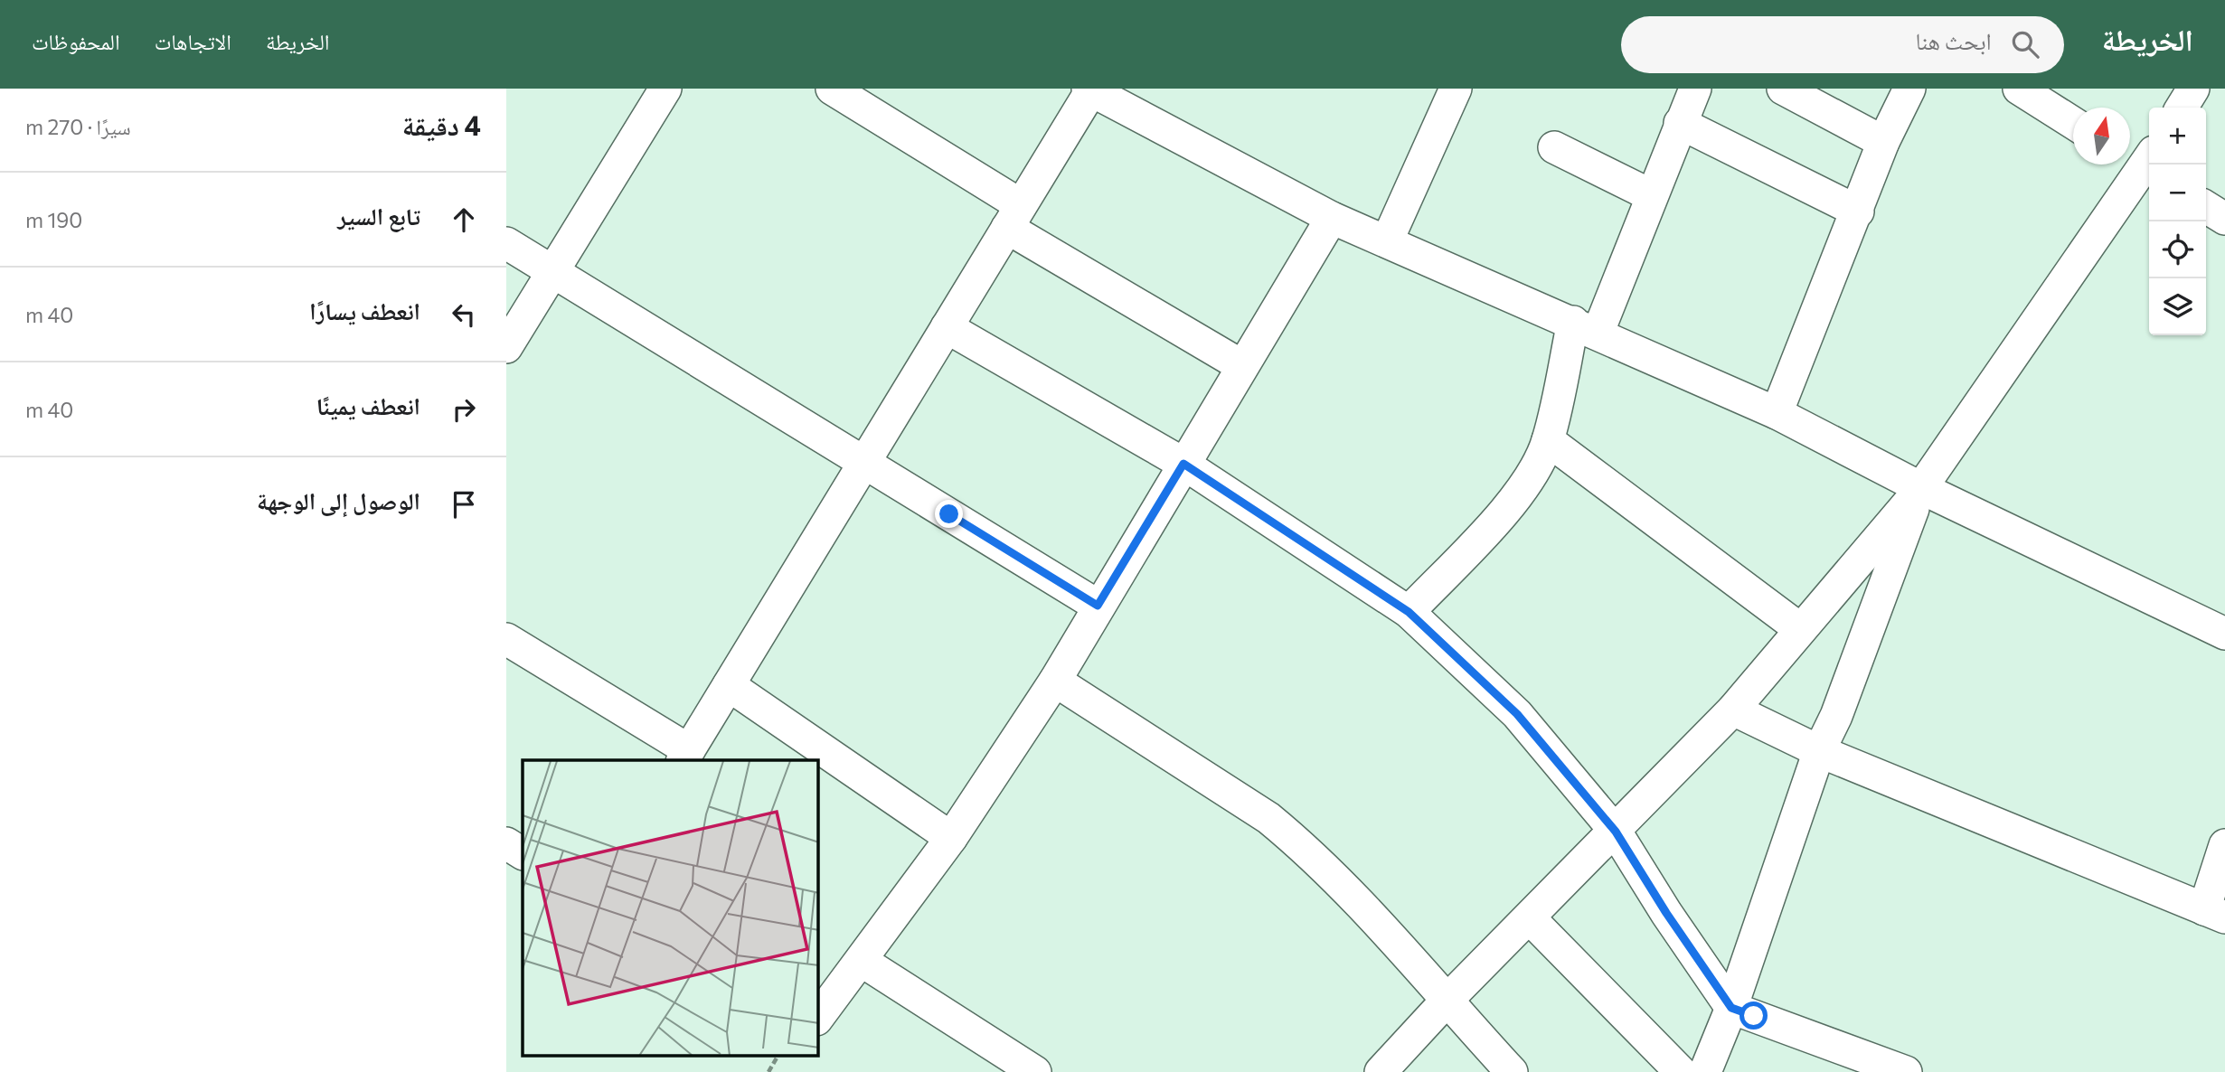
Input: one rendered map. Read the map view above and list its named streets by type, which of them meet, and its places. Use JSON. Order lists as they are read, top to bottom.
{
  "north": "top",
  "page": {
    "header": "الخريطة",
    "search": "ابحث هنا",
    "nav": ["الخريطة", "الاتجاهات", "المحفوظات"],
    "heading": ["4 دقيقة", "سيرًا · 270 m"],
    "map_buttons": ["+", "−"],
    "list": [
      ["تابع السير", "190 m"],
      ["انعطف يسارًا", "40 m"],
      ["انعطف يمينًا", "40 m"],
      "الوصول إلى الوجهة"
    ]
  }
}
